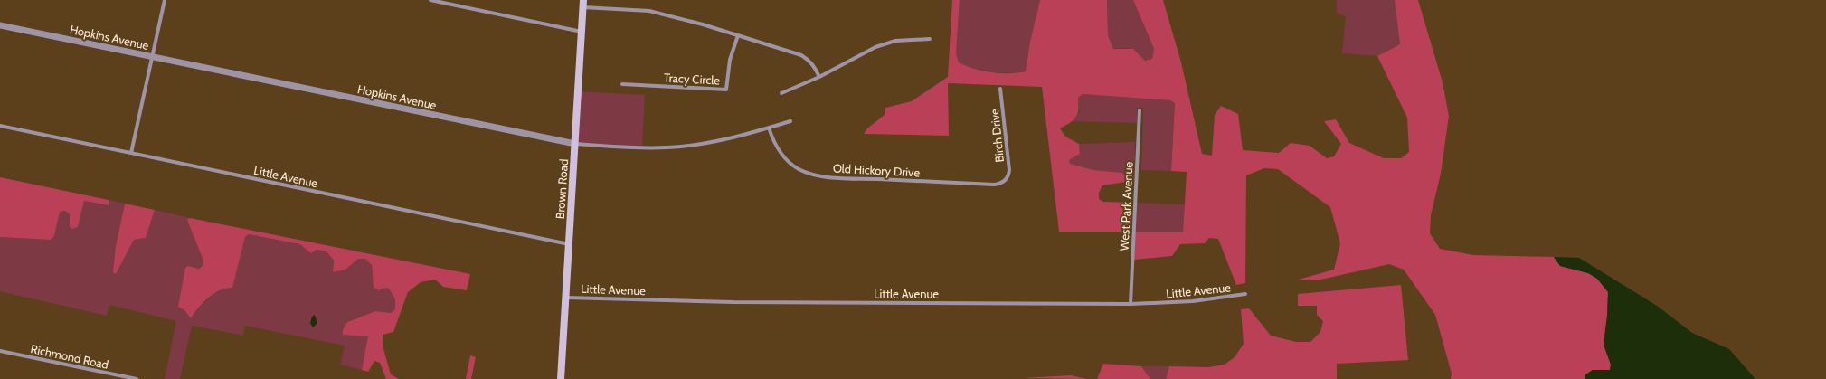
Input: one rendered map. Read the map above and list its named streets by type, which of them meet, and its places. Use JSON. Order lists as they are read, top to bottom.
{
  "streets": {
    "main road": ["Brown Road"],
    "street": [
      "Hopkins Avenue",
      "Tracy Circle",
      "Birch Drive",
      "Old Hickory Drive",
      "Little Avenue",
      "West Park Avenue",
      "Richmond Road"
    ]
  },
  "crossings": [
    ["Hopkins Avenue", "Old Hickory Drive"],
    ["Hopkins Avenue", "Brown Road"],
    ["Birch Drive", "Old Hickory Drive"],
    ["Little Avenue", "Brown Road"],
    ["Little Avenue", "West Park Avenue"]
  ]
}
